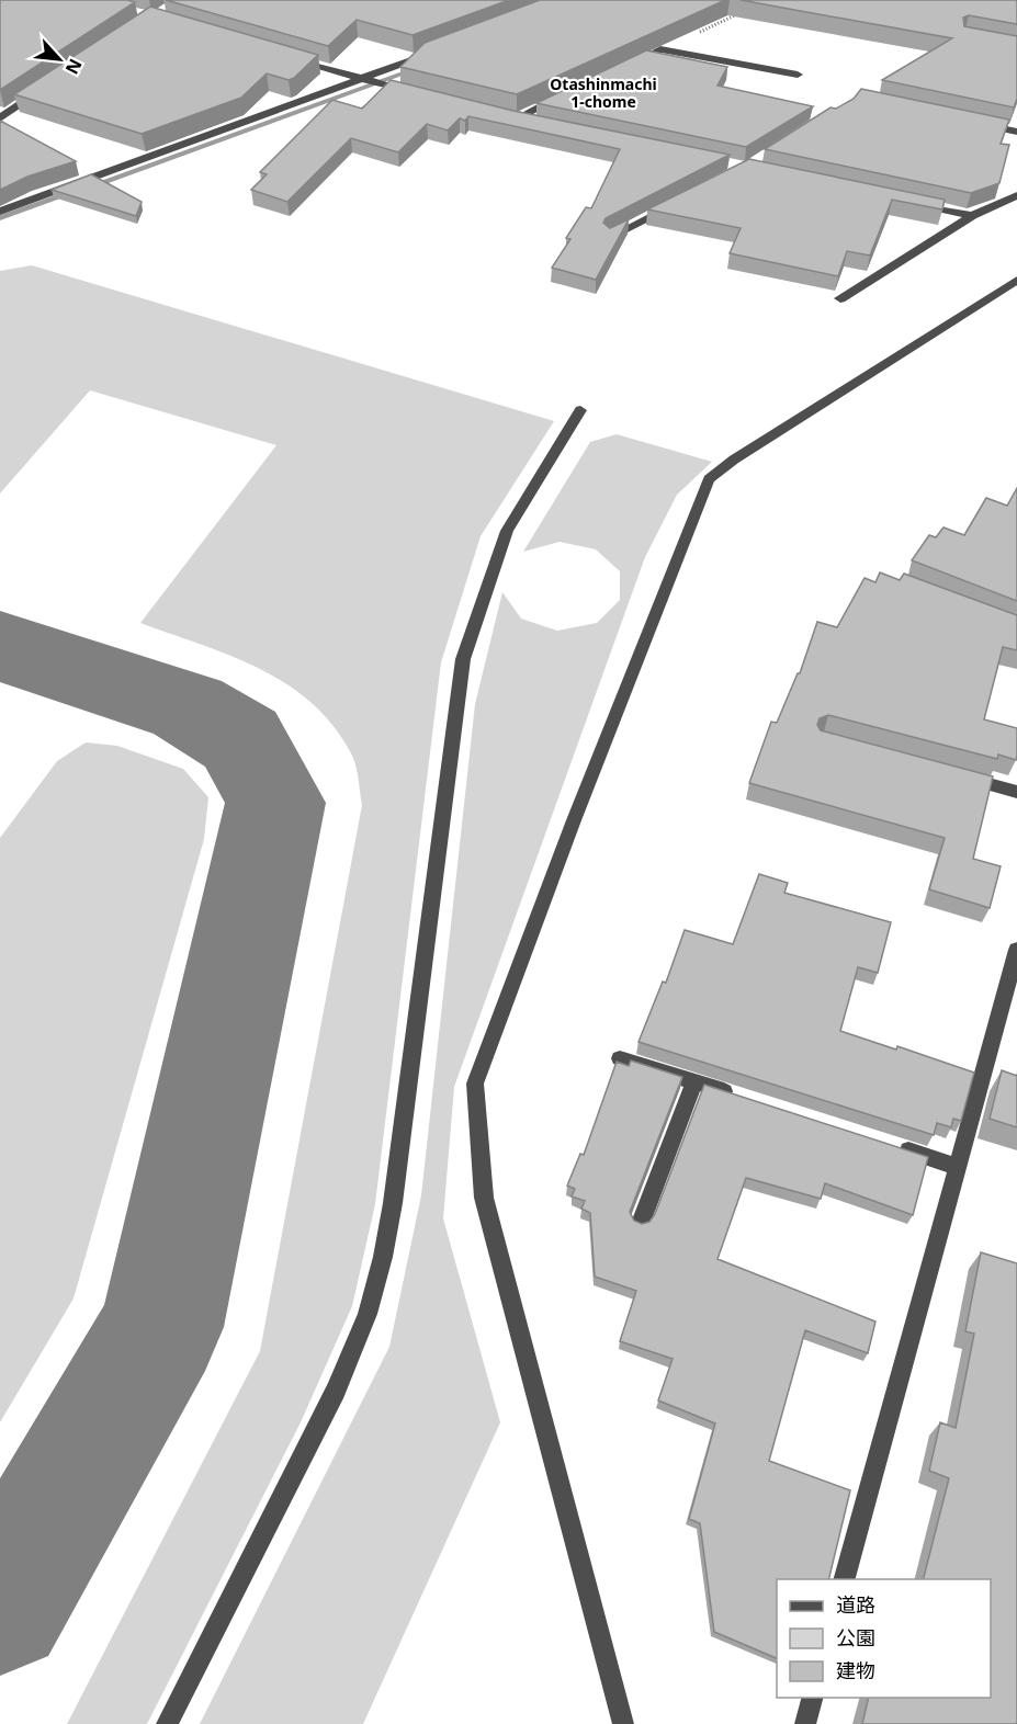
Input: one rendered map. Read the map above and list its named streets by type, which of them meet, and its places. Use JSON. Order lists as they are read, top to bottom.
{
  "districts": ["Otashinmachi 1-chome"],
  "legend": ["道路", "公園", "建物"],
  "north": "bottom right"
}
